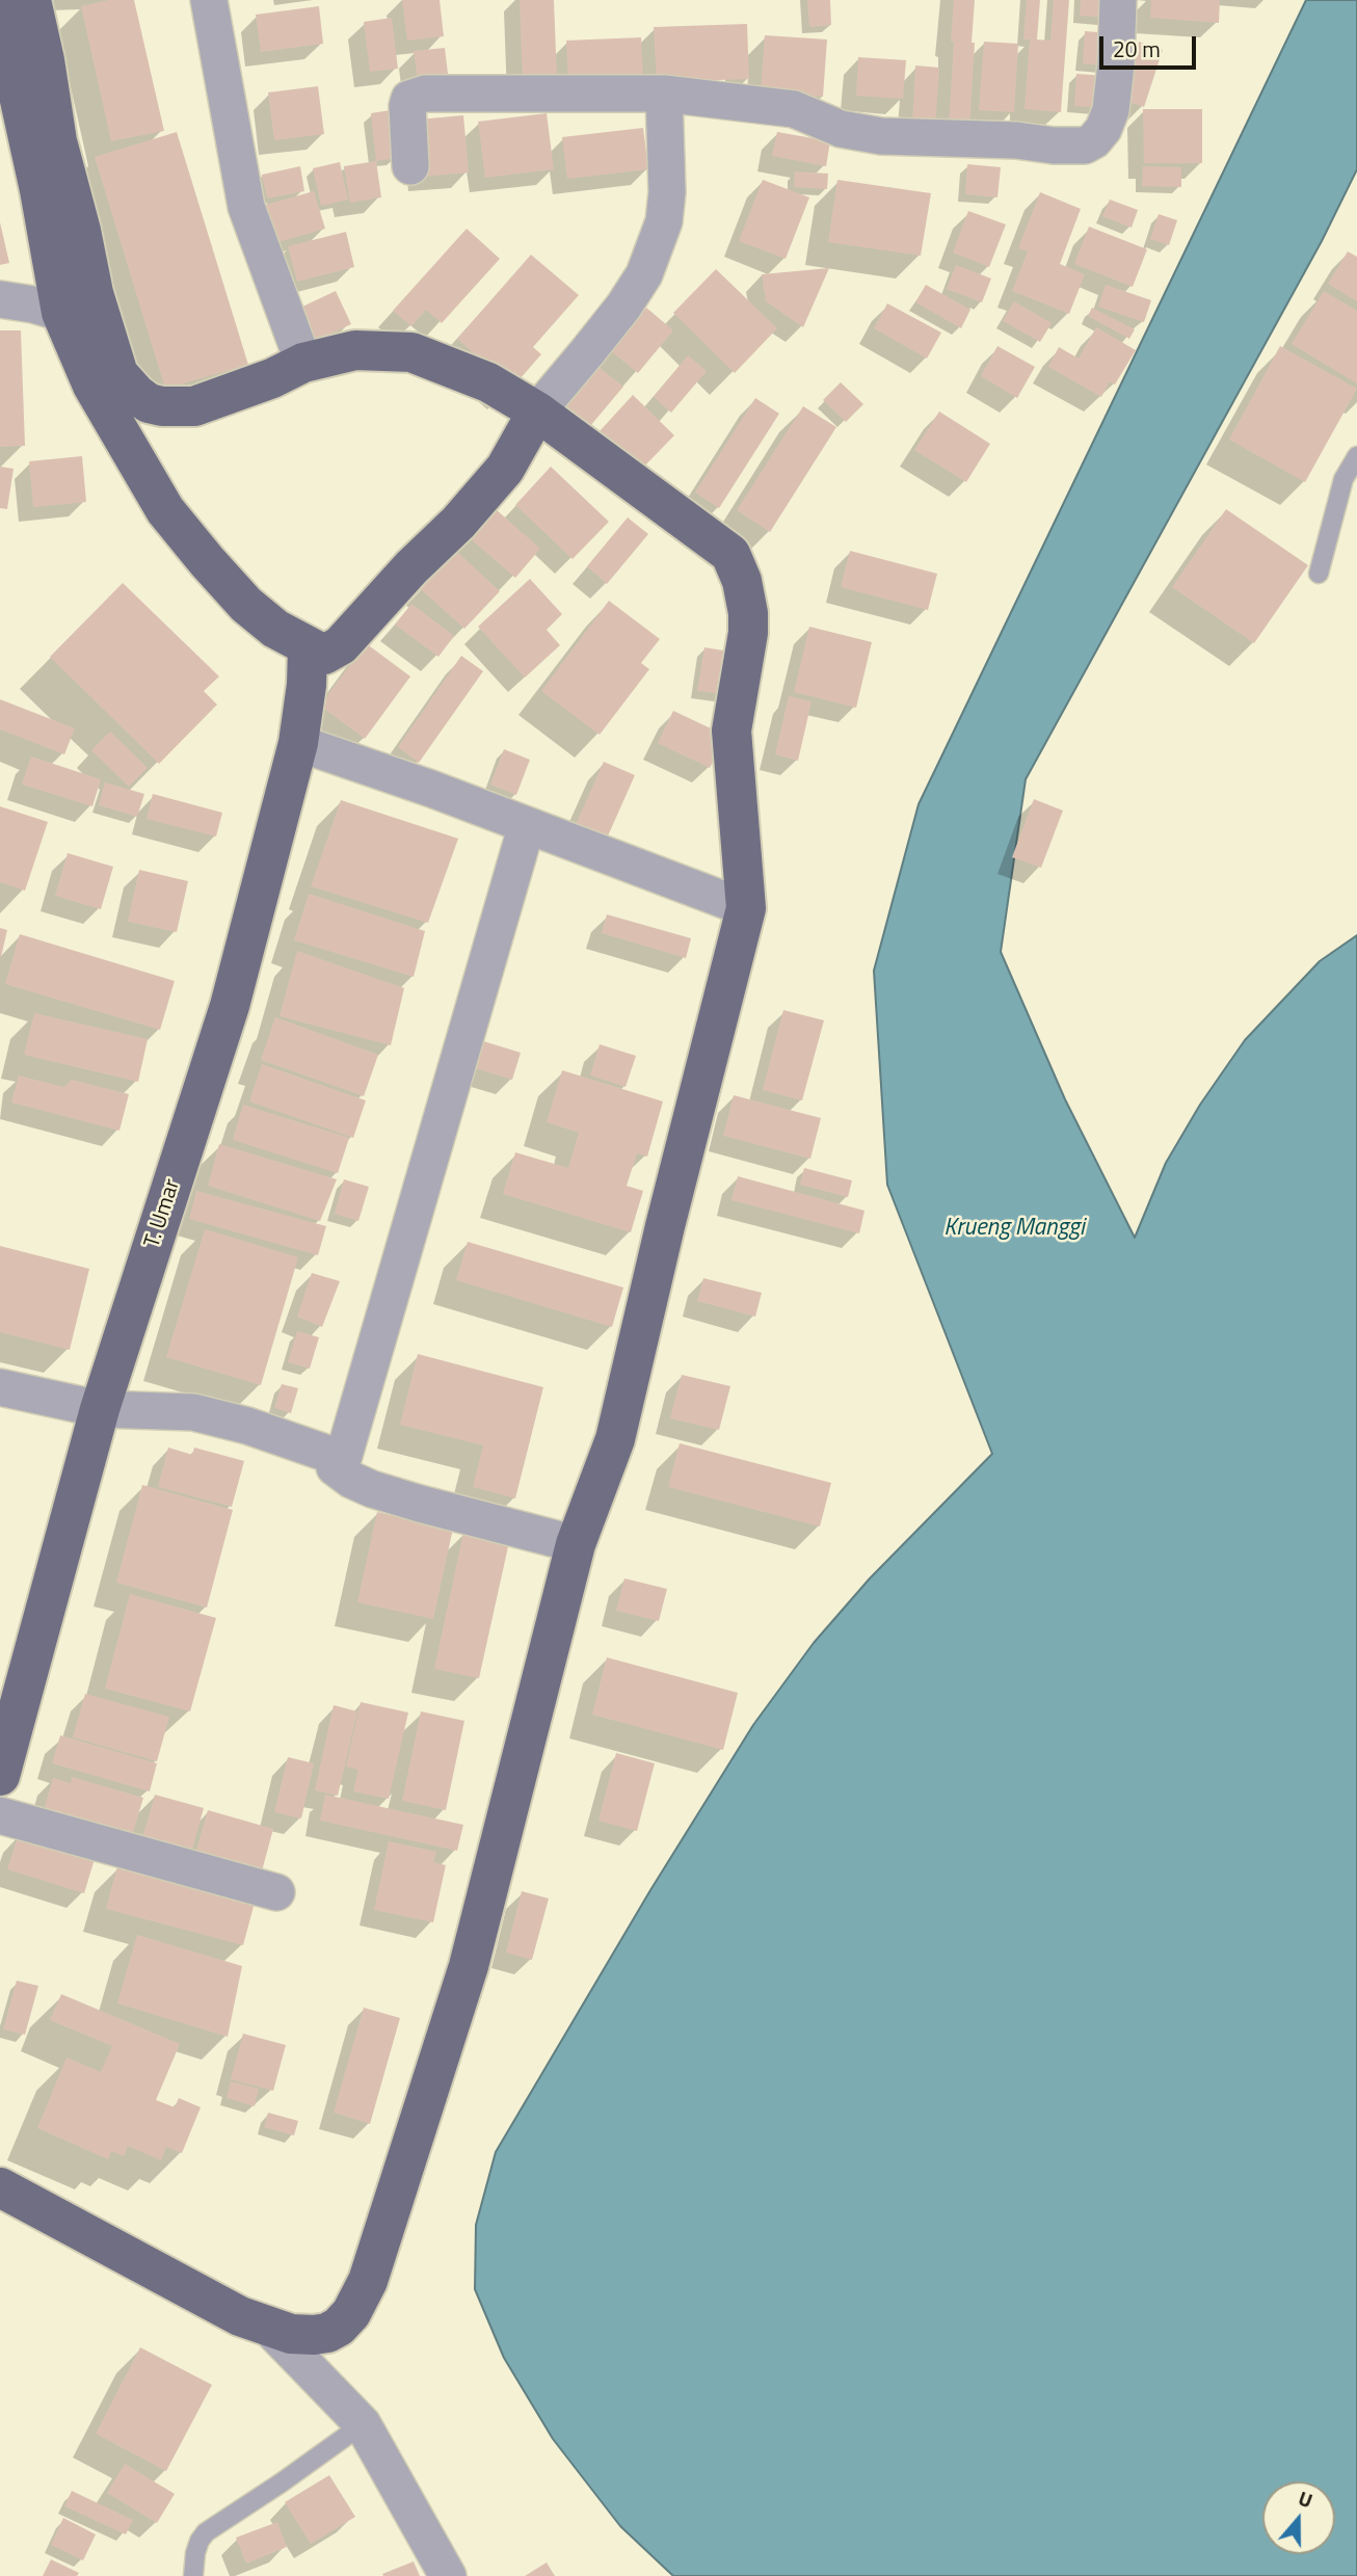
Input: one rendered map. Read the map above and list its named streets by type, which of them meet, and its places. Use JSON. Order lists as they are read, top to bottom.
{
  "streets": {
    "main road": ["T. Umar"]
  },
  "water": ["Krueng Manggi"],
  "scale_bar": "20 m",
  "north": "top"
}
